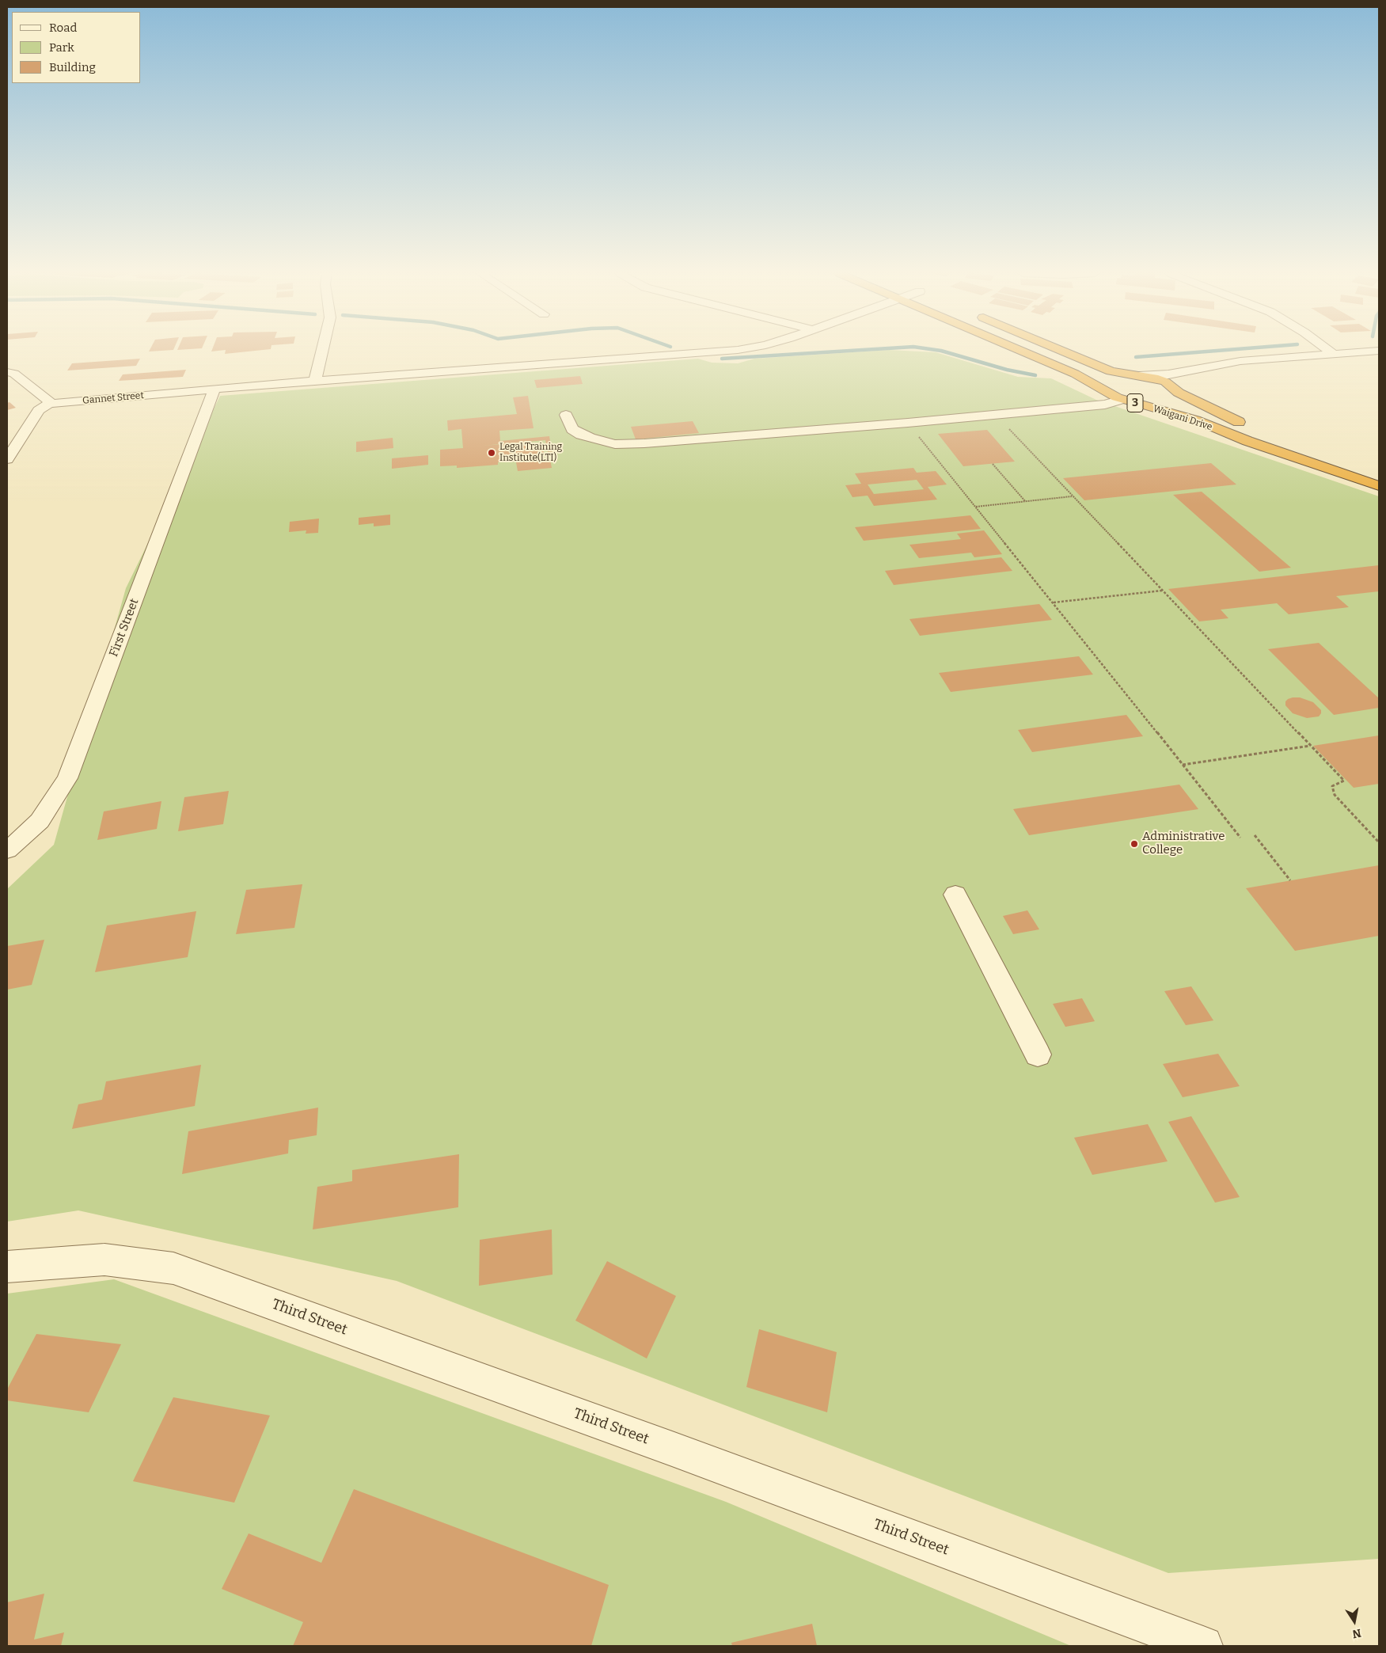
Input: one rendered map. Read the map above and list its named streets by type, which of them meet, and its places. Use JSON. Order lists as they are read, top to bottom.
{
  "streets": {
    "highway": ["3", "Waigani Drive"],
    "street": ["Gannet Street", "First Street", "Third Street"]
  },
  "crossings": [
    ["Gannet Street", "First Street"]
  ],
  "places": ["Legal Training Institute(LTI)", "Administrative College"],
  "legend": ["Road", "Park", "Building"],
  "north": "bottom"
}
